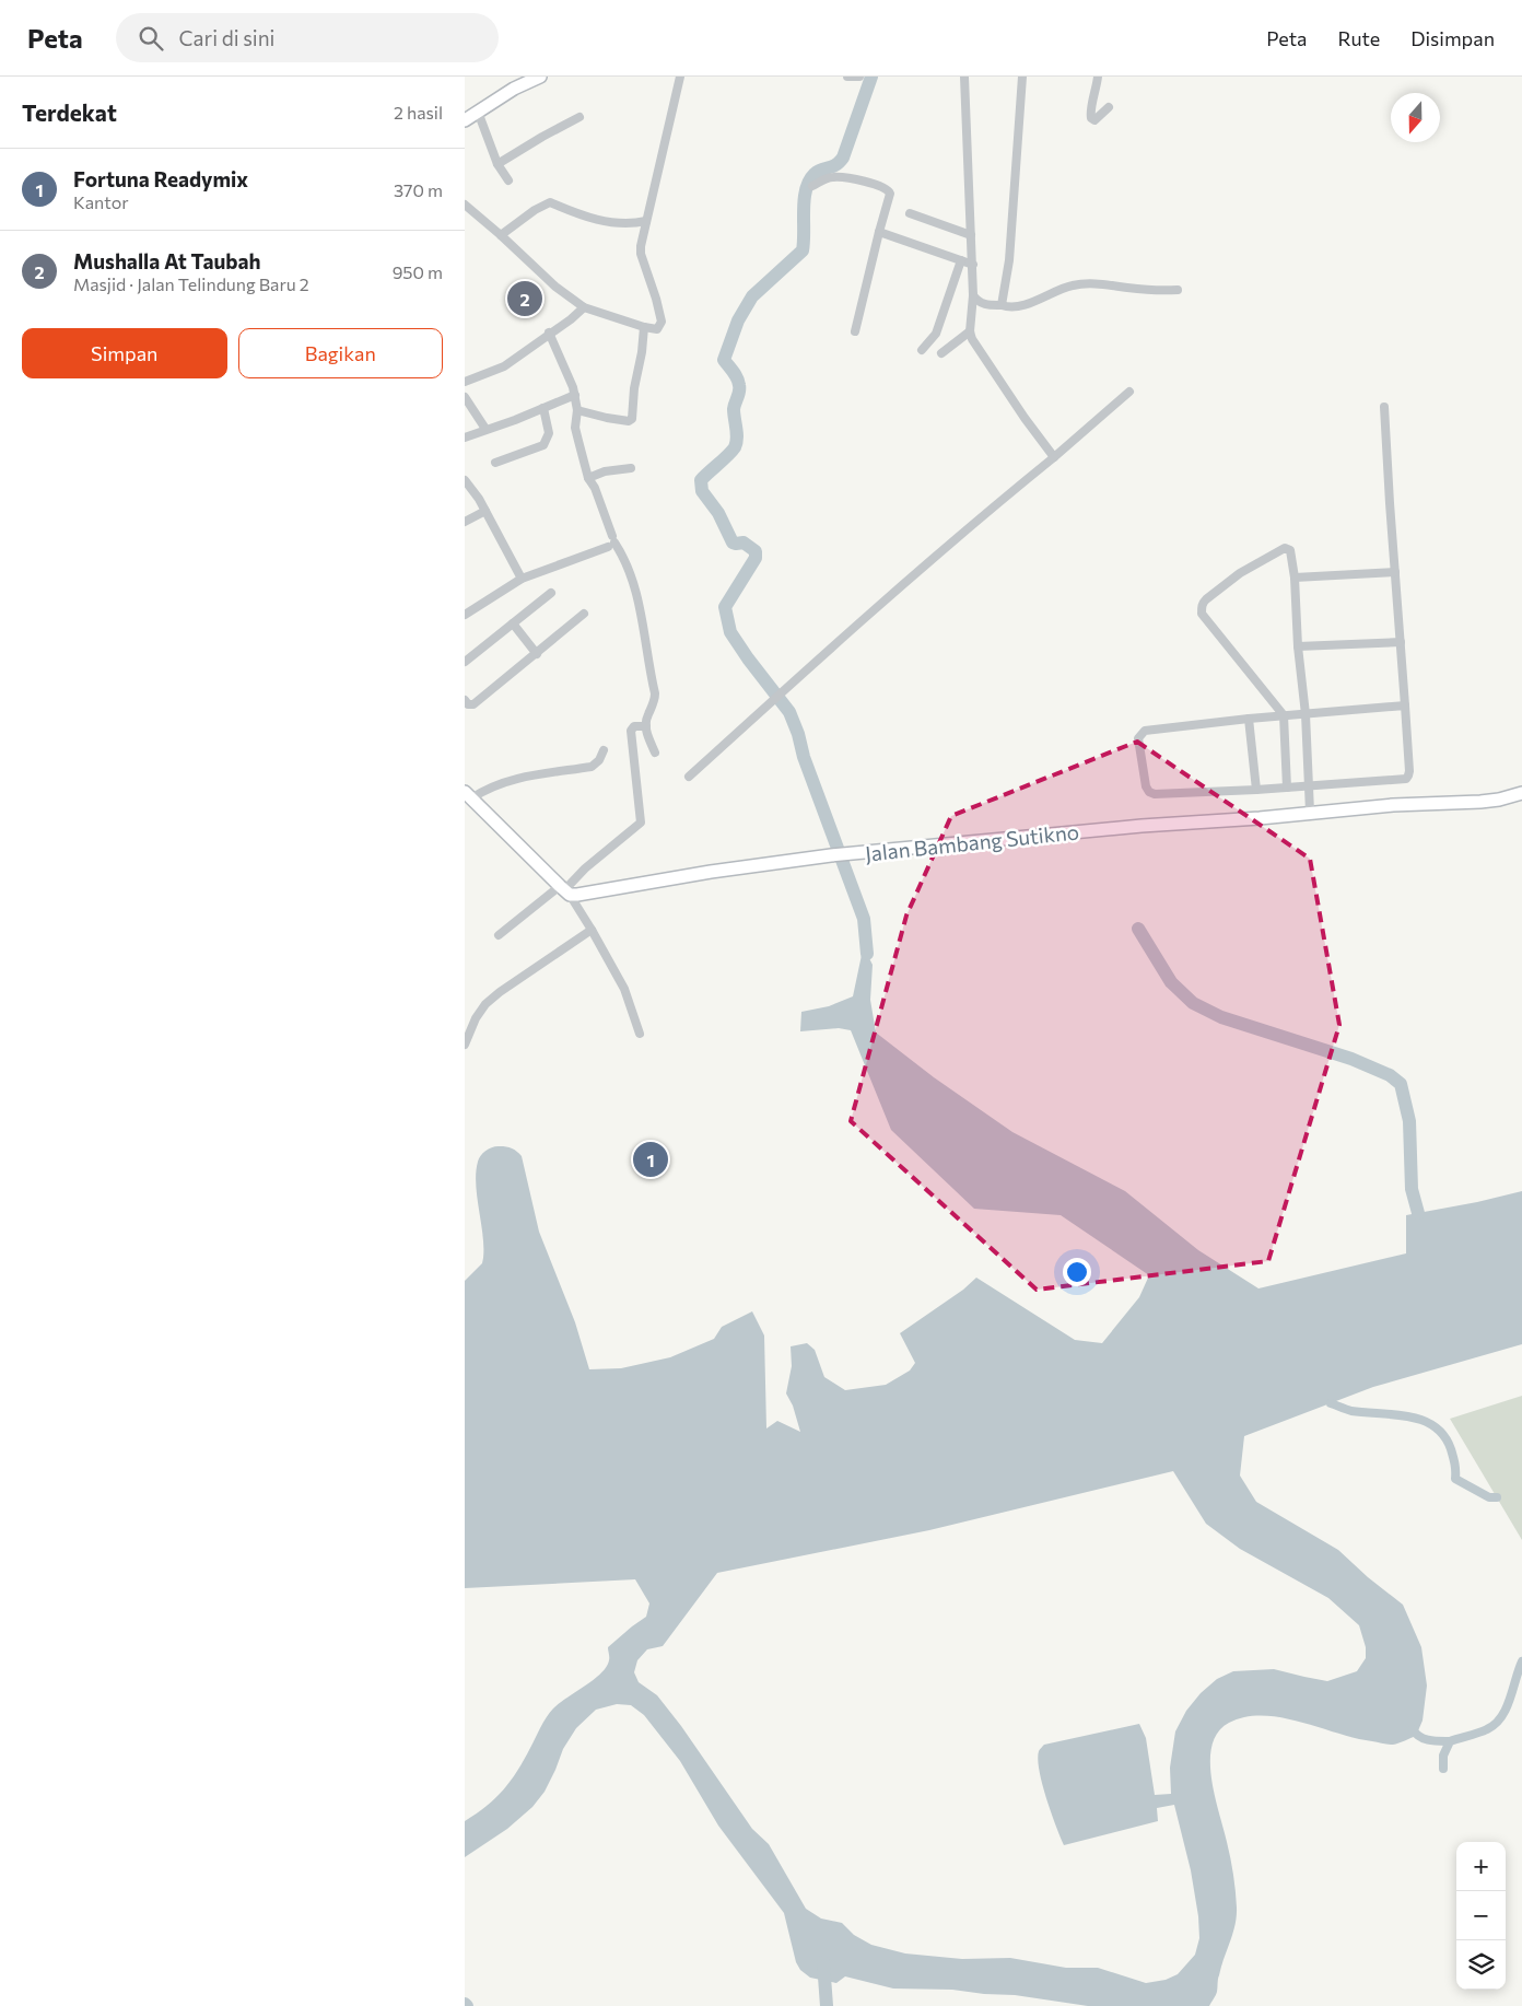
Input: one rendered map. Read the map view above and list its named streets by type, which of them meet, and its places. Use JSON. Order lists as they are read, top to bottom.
{
  "streets": {
    "street": ["Jalan Bambang Sutikno"]
  },
  "north": "bottom",
  "page": {
    "header": "Peta",
    "search": "Cari di sini",
    "nav": ["Peta", "Rute", "Disimpan"],
    "heading": ["Terdekat", "2 hasil"],
    "list": [
      {
        "mark": "1",
        "name": "Fortuna Readymix",
        "note": "Kantor",
        "value": "370 m"
      },
      {
        "mark": "2",
        "name": "Mushalla At Taubah",
        "note": "Masjid · Jalan Telindung Baru 2",
        "value": "950 m"
      }
    ],
    "pins": ["2", "1"],
    "buttons": ["Simpan", "Bagikan"],
    "map_buttons": ["+", "−"]
  }
}
